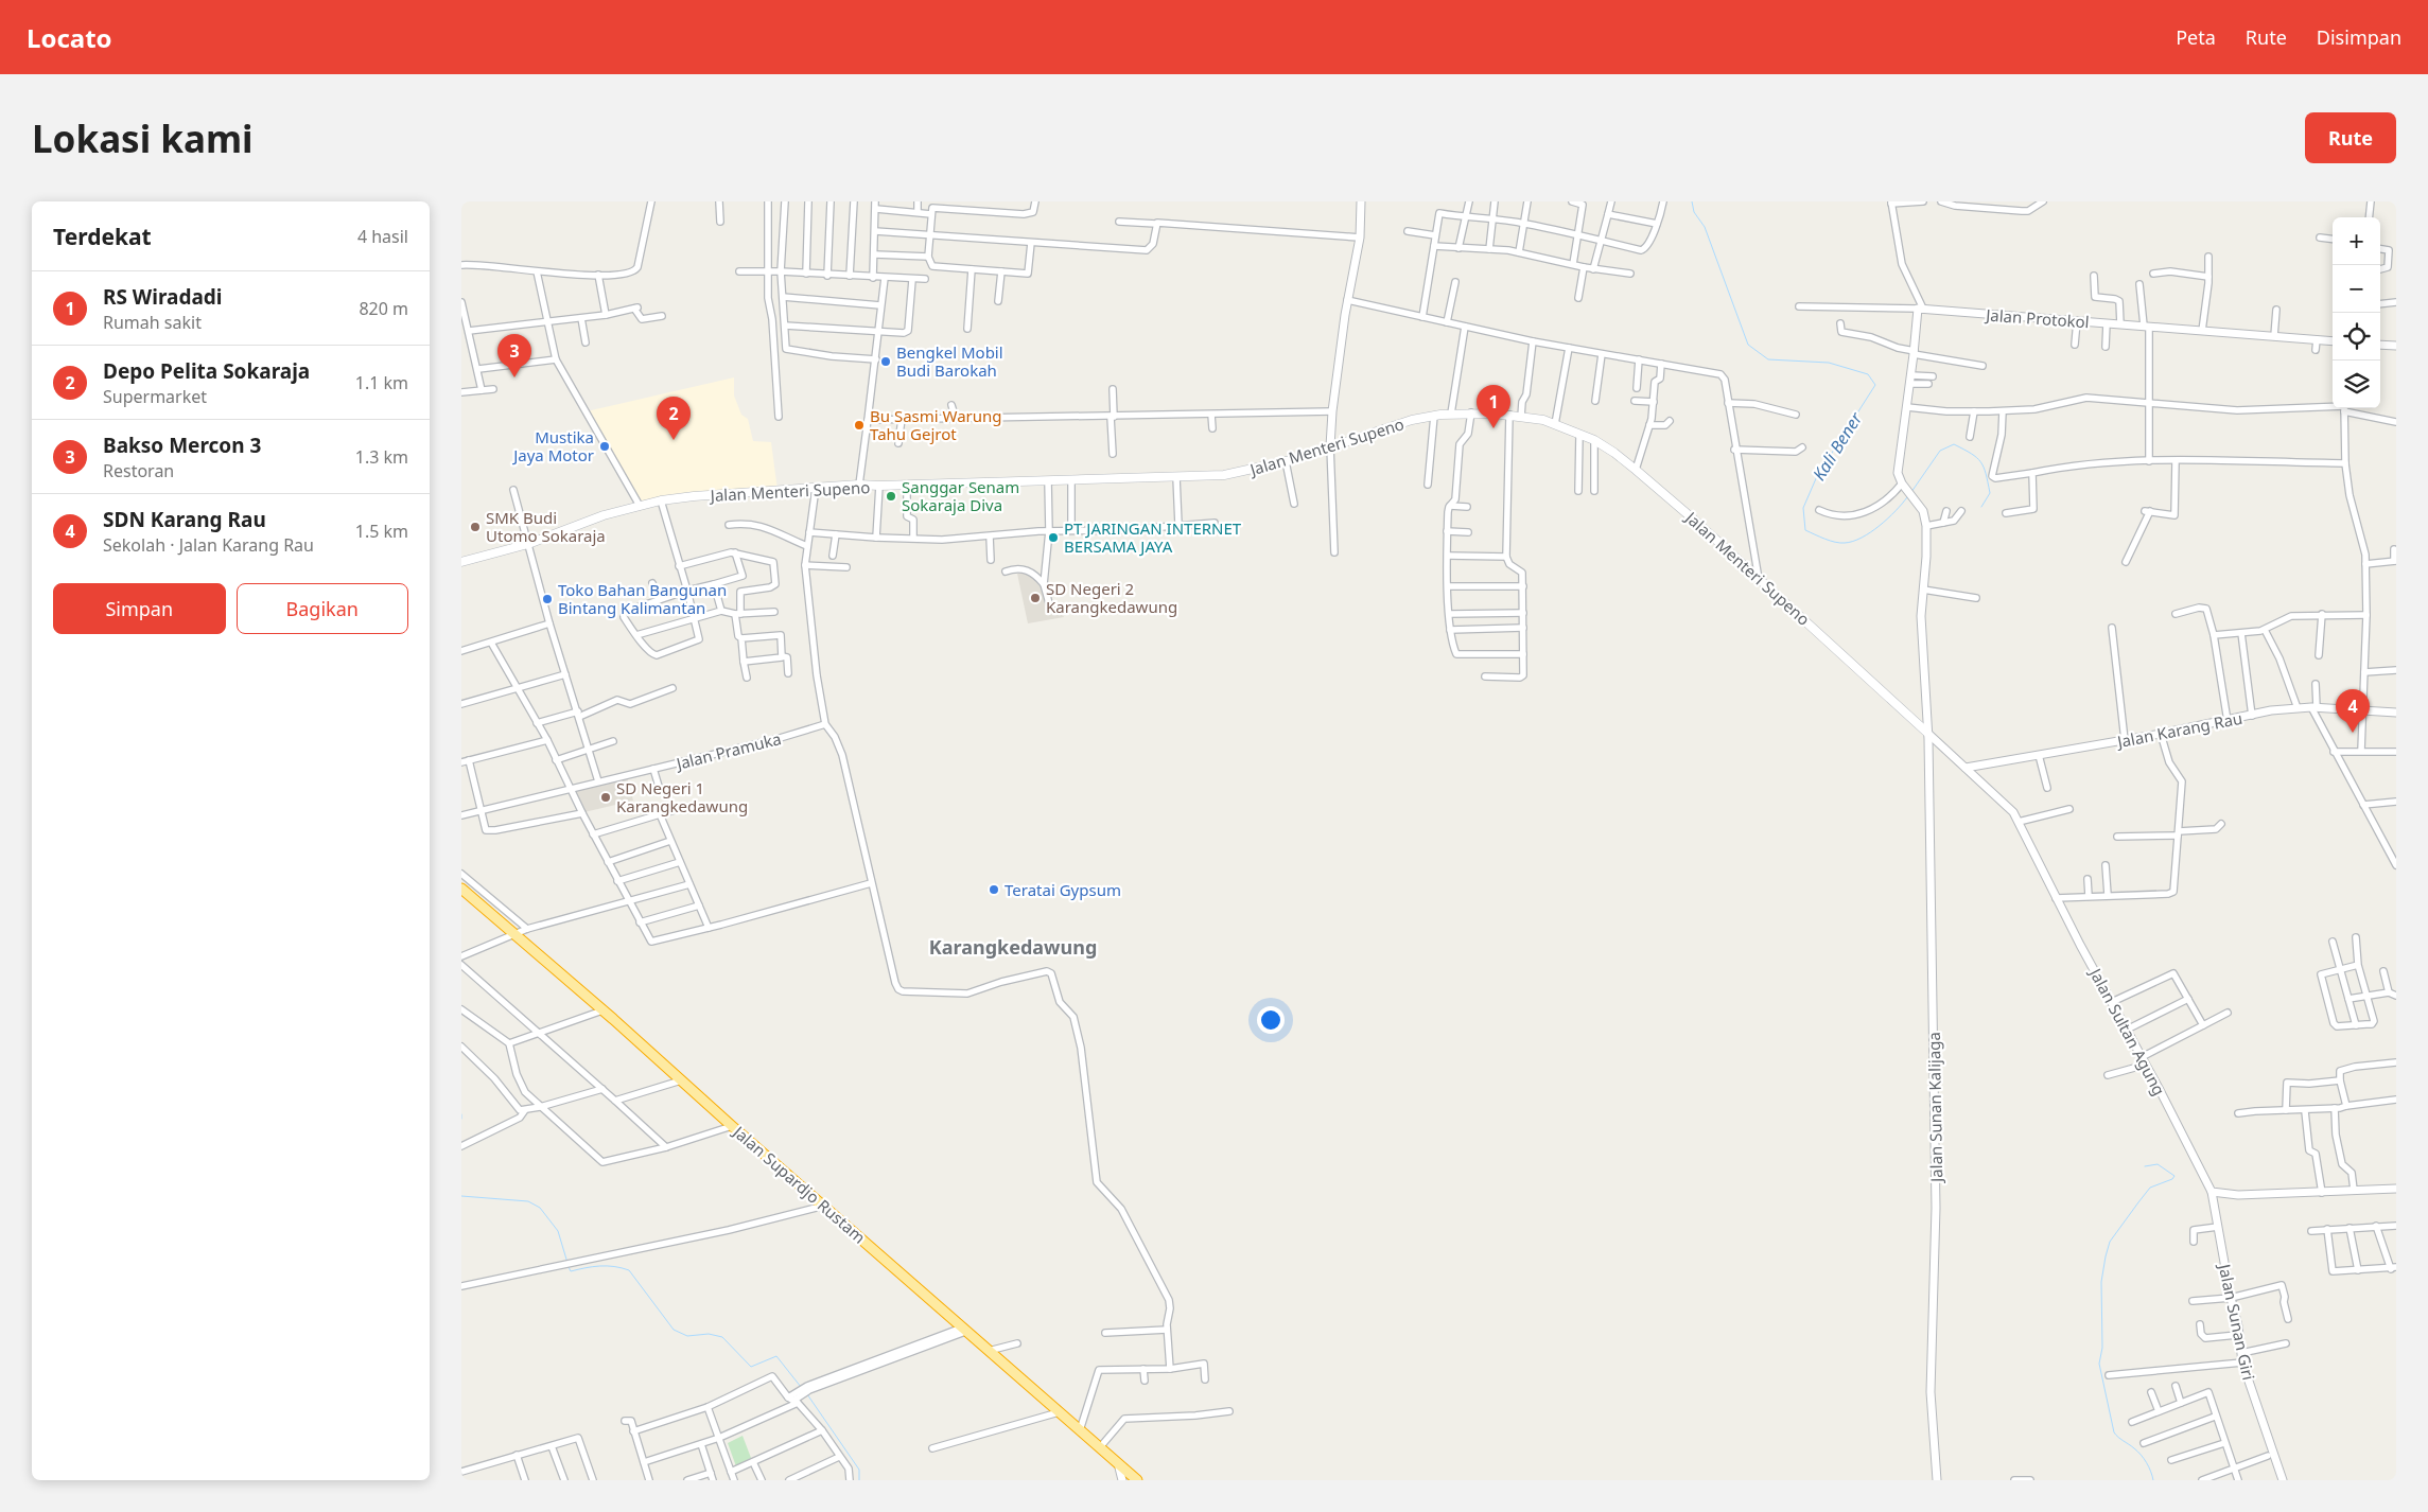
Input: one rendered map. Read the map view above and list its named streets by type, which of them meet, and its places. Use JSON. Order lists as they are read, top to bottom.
{
  "streets": {
    "highway": ["Jalan Supardjo Rustam"],
    "main road": ["Jalan Menteri Supeno"],
    "street": [
      "Jalan Protokol",
      "Jalan Karang Rau",
      "Jalan Pramuka",
      "Jalan Sultan Agung",
      "Jalan Sunan Kalijaga",
      "Jalan Sunan Giri"
    ]
  },
  "crossings": [
    ["Jalan Menteri Supeno", "Jalan Sultan Agung"],
    ["Jalan Menteri Supeno", "Jalan Sunan Kalijaga"],
    ["Jalan Karang Rau", "Jalan Sultan Agung"],
    ["Jalan Sultan Agung", "Jalan Sunan Kalijaga"],
    ["Jalan Sultan Agung", "Jalan Sunan Giri"]
  ],
  "districts": ["Karangkedawung"],
  "water": ["Kali Bener"],
  "places": [
    "Bengkel Mobil Budi Barokah",
    "Bu Sasmi Warung Tahu Gejrot",
    "Mustika Jaya Motor",
    "Sanggar Senam Sokaraja Diva",
    "SMK Budi Utomo Sokaraja",
    "PT JARINGAN INTERNET BERSAMA JAYA",
    "SD Negeri 2 Karangkedawung",
    "Toko Bahan Bangunan Bintang Kalimantan",
    "SD Negeri 1 Karangkedawung",
    "Teratai Gypsum"
  ],
  "page": {
    "header": "Locato",
    "nav": ["Peta", "Rute", "Disimpan"],
    "buttons": [
      "Rute",
      ["Simpan", "Bagikan"]
    ],
    "title": "Lokasi kami",
    "heading": ["Terdekat", "4 hasil"],
    "map_buttons": ["+", "−"],
    "list": [
      {
        "mark": "1",
        "name": "RS Wiradadi",
        "note": "Rumah sakit",
        "value": "820 m"
      },
      {
        "mark": "2",
        "name": "Depo Pelita Sokaraja",
        "note": "Supermarket",
        "value": "1.1 km"
      },
      {
        "mark": "3",
        "name": "Bakso Mercon 3",
        "note": "Restoran",
        "value": "1.3 km"
      },
      {
        "mark": "4",
        "name": "SDN Karang Rau",
        "note": "Sekolah · Jalan Karang Rau",
        "value": "1.5 km"
      }
    ],
    "pins": [
      "3",
      "1",
      "2",
      "4"
    ]
  }
}
